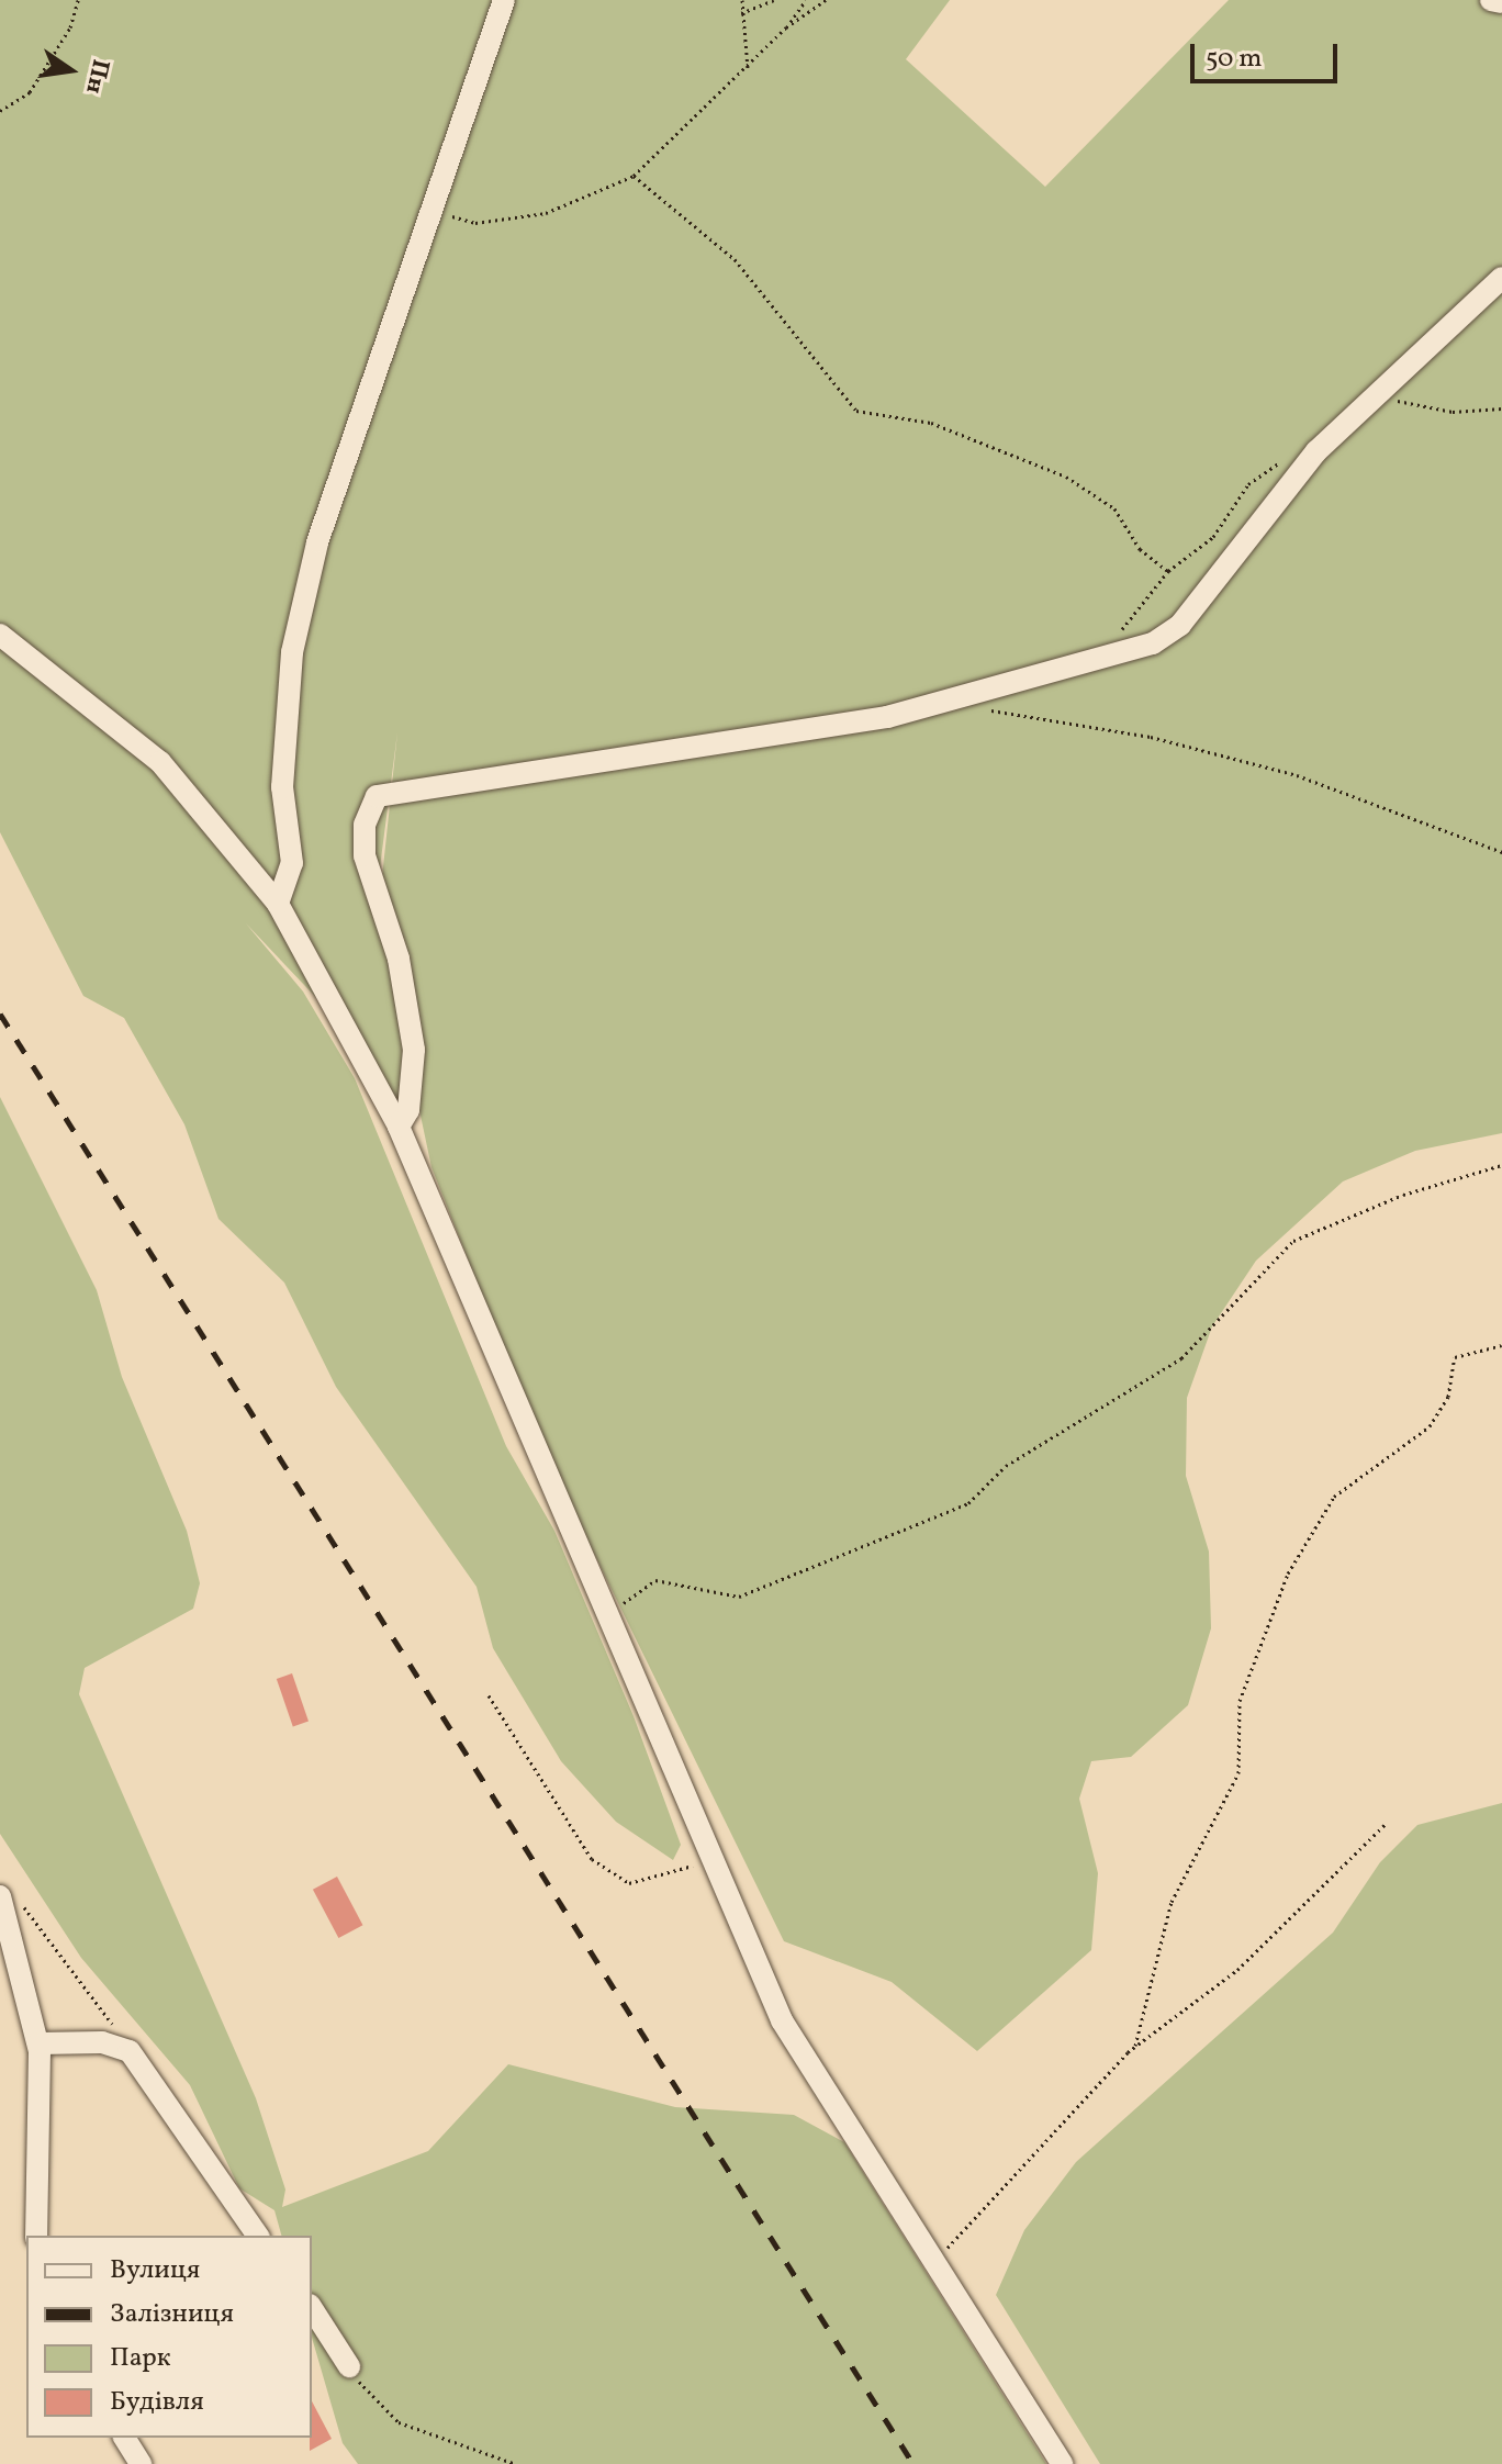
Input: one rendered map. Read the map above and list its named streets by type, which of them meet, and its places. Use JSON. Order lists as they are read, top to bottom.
{
  "legend": [
    "Вулиця",
    "Залізниця",
    "Парк",
    "Будівля"
  ],
  "scale_bar": "50 m",
  "north": "right"
}
